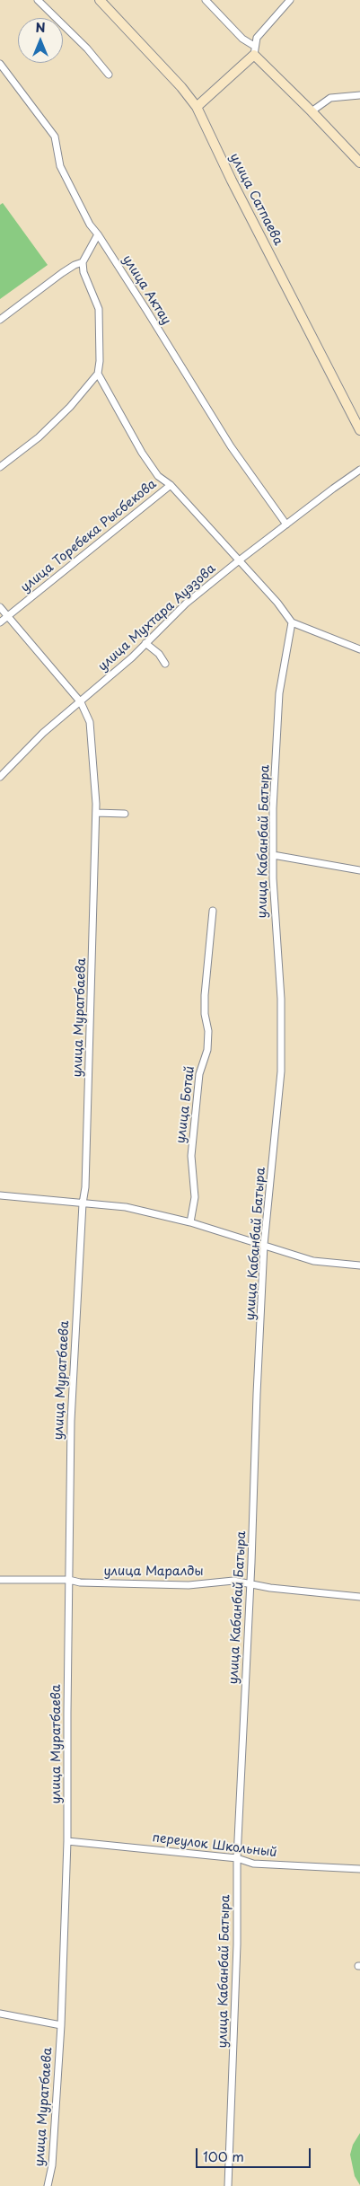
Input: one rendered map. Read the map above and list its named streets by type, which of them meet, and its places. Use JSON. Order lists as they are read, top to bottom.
{
  "streets": {
    "street": [
      "улица Сатпаева",
      "улица Актау",
      "улица Торебека Рысбекова",
      "улица Мухтара Ауэзова",
      "улица Кабанбай Батыра",
      "улица Муратбаева",
      "улица Ботай",
      "улица Маралды",
      "переулок Школьный"
    ]
  },
  "crossings": [
    ["улица Актау", "улица Мухтара Ауэзова"],
    ["улица Торебека Рысбекова", "улица Муратбаева"],
    ["улица Мухтара Ауэзова", "улица Муратбаева"],
    ["улица Кабанбай Батыра", "улица Маралды"],
    ["улица Кабанбай Батыра", "переулок Школьный"],
    ["улица Муратбаева", "улица Маралды"],
    ["улица Муратбаева", "переулок Школьный"]
  ],
  "scale_bar": "100 m",
  "north": "top"
}
